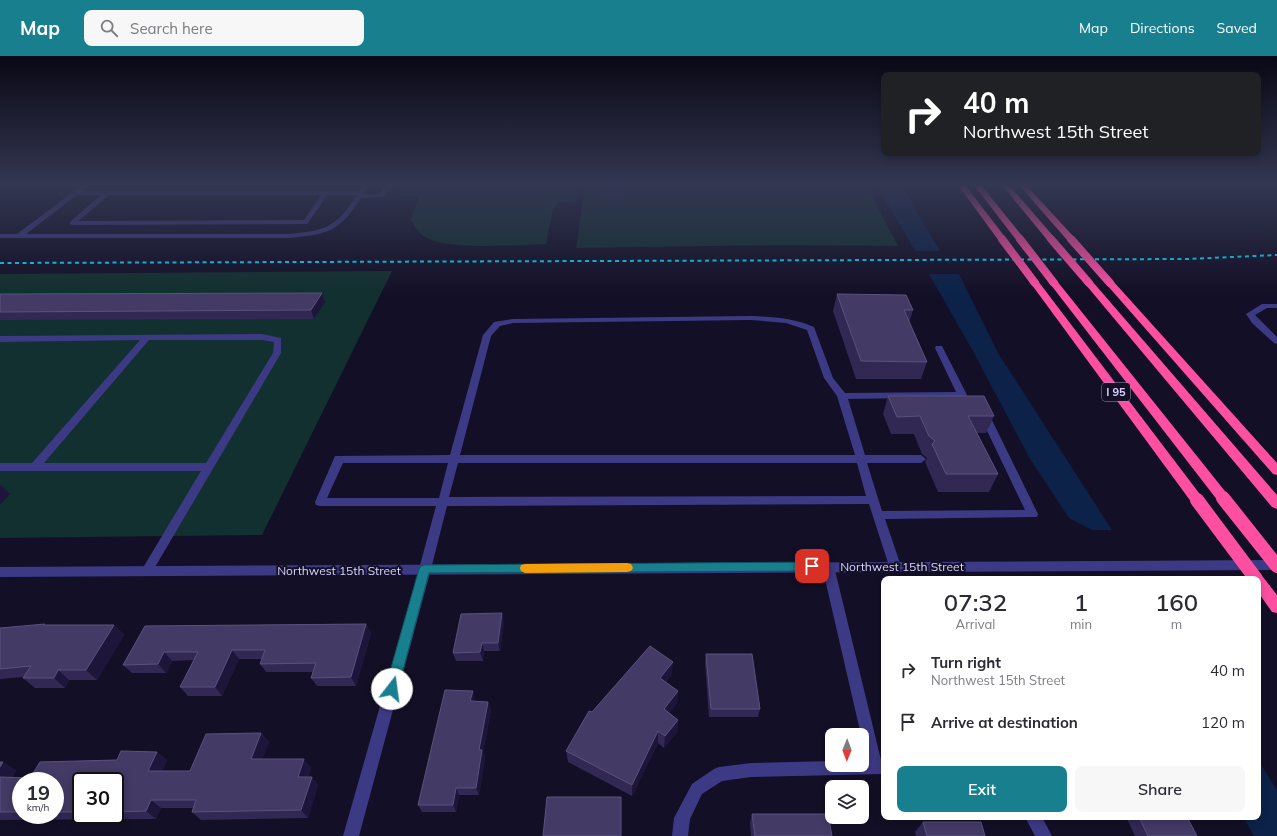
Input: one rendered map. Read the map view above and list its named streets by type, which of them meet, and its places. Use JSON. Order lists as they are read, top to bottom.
{
  "streets": {
    "highway": ["I 95"],
    "street": ["Northwest 15th Street"]
  },
  "north": "bottom",
  "page": {
    "header": "Map",
    "search": "Search here",
    "nav": ["Map", "Directions", "Saved"],
    "turn": ["40 m", "Northwest 15th Street"],
    "eta": [
      "07:32",
      "Arrival",
      "1",
      "min",
      "160",
      "m"
    ],
    "list": [
      {
        "name": "Turn right",
        "note": "Northwest 15th Street",
        "value": "40 m"
      },
      {
        "name": "Arrive at destination",
        "value": "120 m"
      }
    ],
    "buttons": ["Exit", "Share"],
    "speed": "19 km/h",
    "limit": "30"
  }
}
